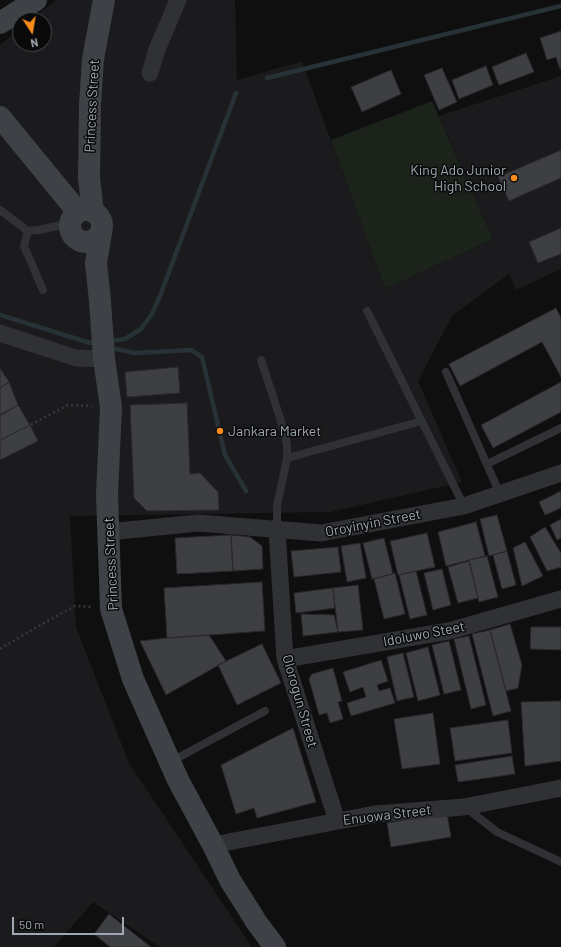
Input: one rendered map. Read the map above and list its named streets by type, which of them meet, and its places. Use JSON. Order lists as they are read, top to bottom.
{
  "streets": {
    "street": [
      "Princess Street",
      "Oroyinyin Street",
      "Idoluwo Steet",
      "Olorogun Street",
      "Enuowa Street"
    ]
  },
  "crossings": [
    ["Princess Street", "Oroyinyin Street"],
    ["Princess Street", "Enuowa Street"],
    ["Oroyinyin Street", "Olorogun Street"],
    ["Idoluwo Steet", "Olorogun Street"],
    ["Olorogun Street", "Enuowa Street"]
  ],
  "places": ["King Ado Junior High School", "Jankara Market"],
  "scale_bar": "50 m",
  "north": "bottom"
}
